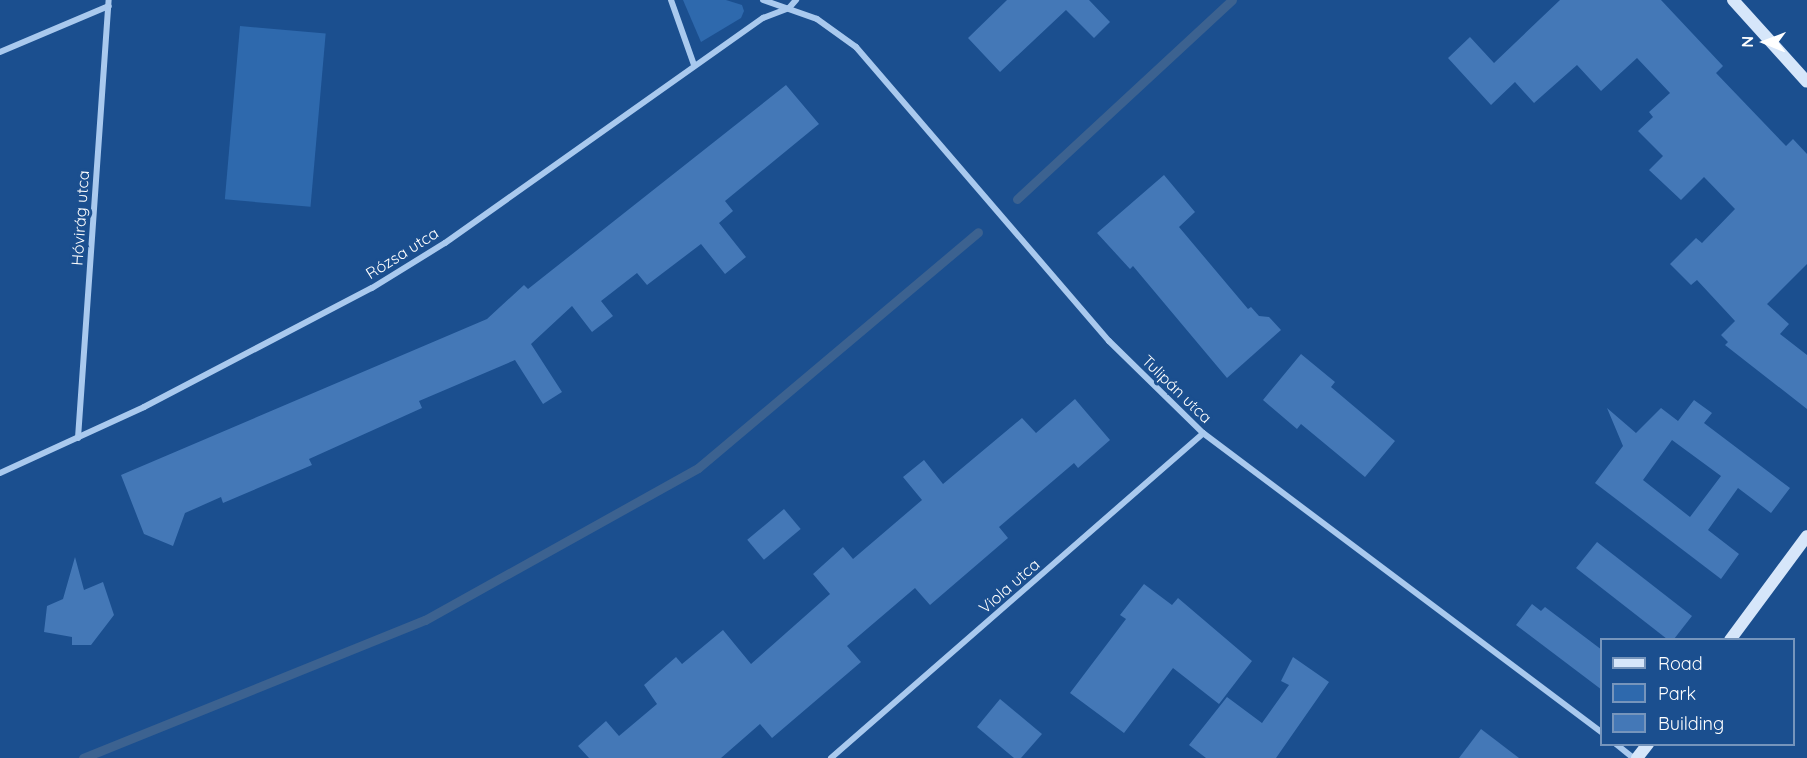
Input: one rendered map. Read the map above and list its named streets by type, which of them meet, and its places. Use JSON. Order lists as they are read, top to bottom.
{
  "streets": {
    "street": [
      "Hóvirág utca",
      "Rózsa utca",
      "Tulipán utca",
      "Viola utca"
    ]
  },
  "crossings": [
    ["Hóvirág utca", "Rózsa utca"],
    ["Rózsa utca", "Tulipán utca"],
    ["Tulipán utca", "Viola utca"]
  ],
  "legend": ["Road", "Park", "Building"],
  "north": "left"
}
